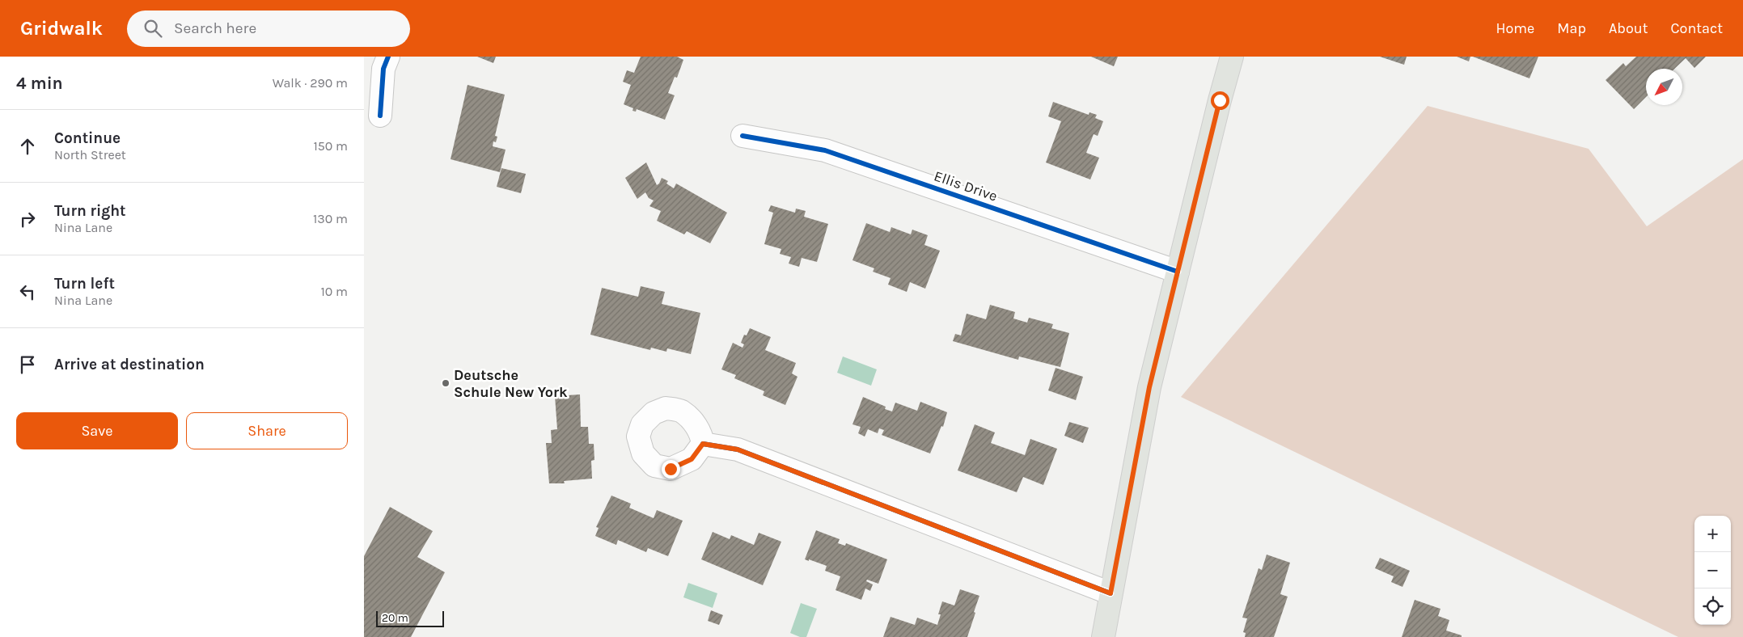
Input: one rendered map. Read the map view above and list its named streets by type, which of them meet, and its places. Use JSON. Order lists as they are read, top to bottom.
{
  "streets": {
    "street": ["Ellis Drive"]
  },
  "places": ["Deutsche Schule New York"],
  "scale_bar": "20 m",
  "north": "bottom left",
  "page": {
    "header": "Gridwalk",
    "search": "Search here",
    "nav": [
      "Home",
      "Map",
      "About",
      "Contact"
    ],
    "heading": ["4 min", "Walk · 290 m"],
    "list": [
      ["Continue", "North Street", "150 m"],
      ["Turn right", "Nina Lane", "130 m"],
      ["Turn left", "Nina Lane", "10 m"],
      "Arrive at destination"
    ],
    "buttons": ["Save", "Share"],
    "map_buttons": ["+", "−"],
    "scale": "20 m"
  }
}
